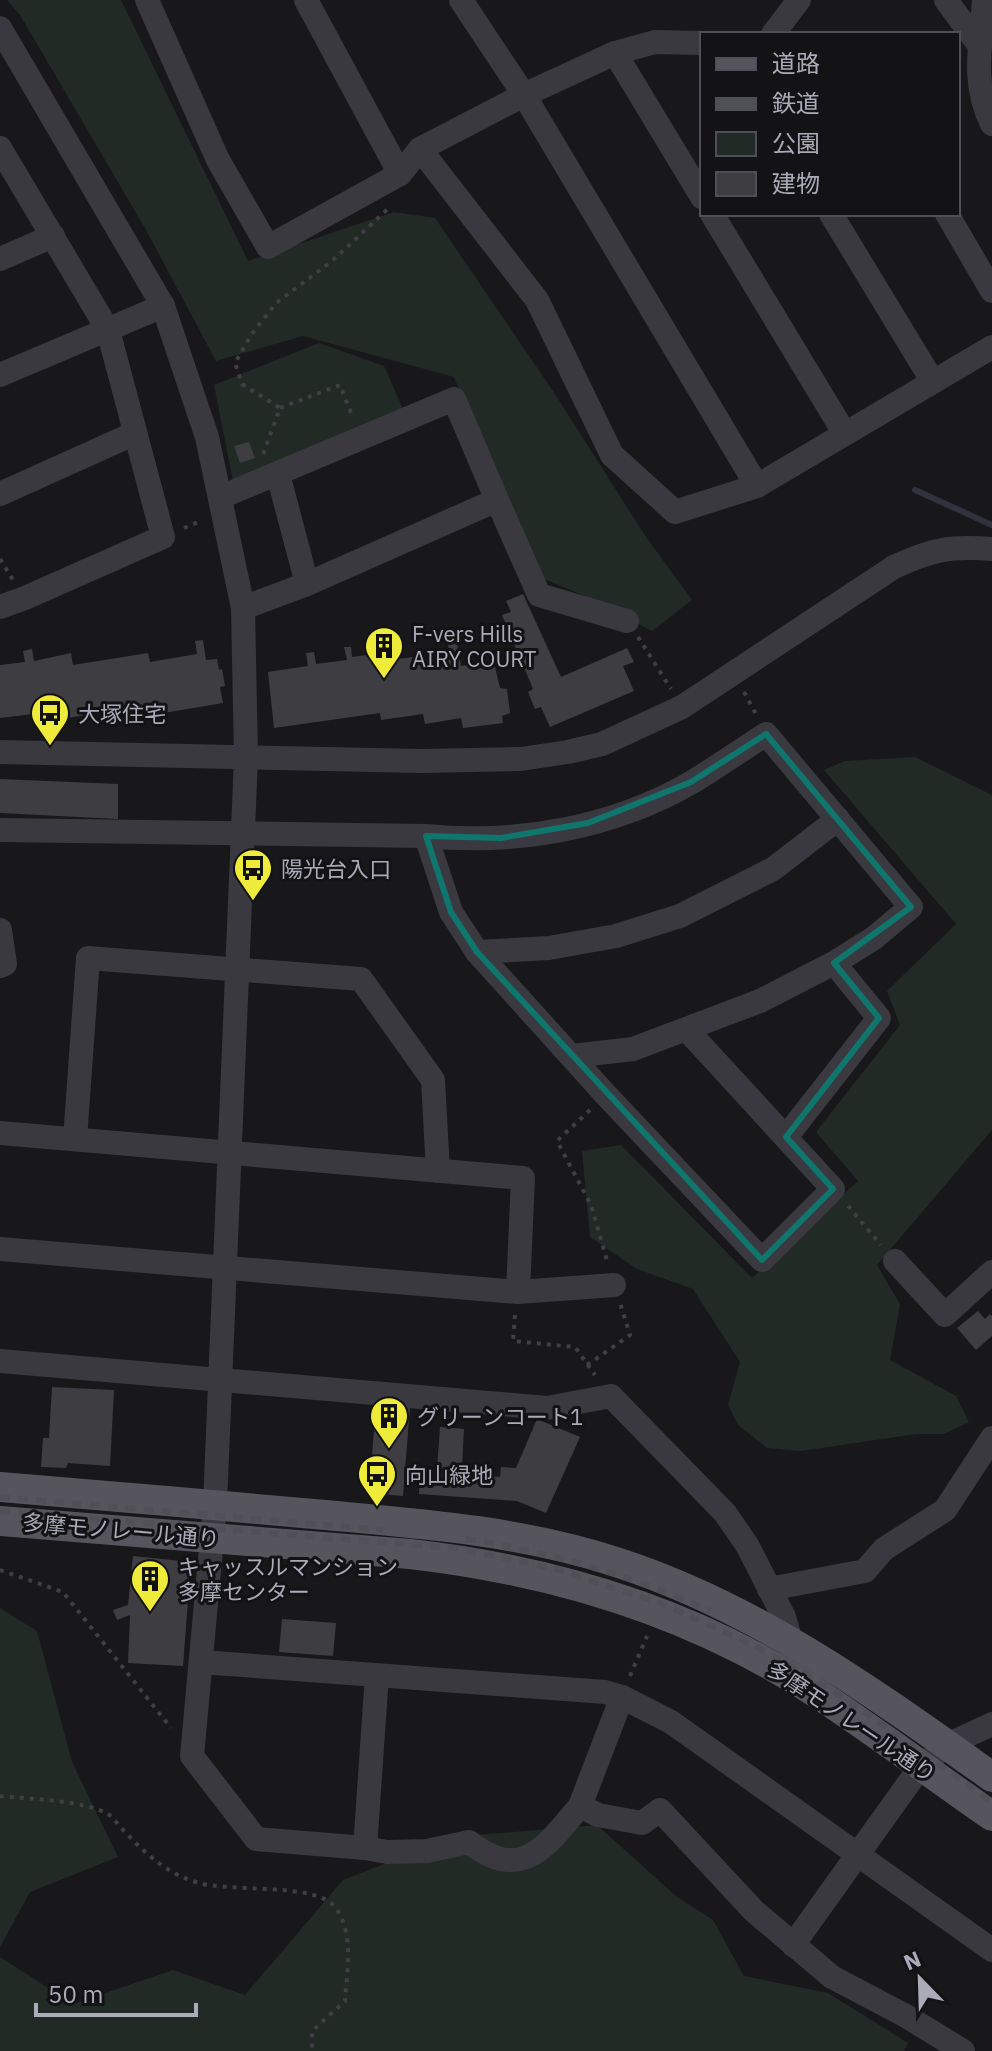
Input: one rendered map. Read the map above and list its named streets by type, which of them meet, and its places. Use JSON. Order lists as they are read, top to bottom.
{
  "streets": {
    "main road": ["多摩モノレール通り"]
  },
  "places": {
    "building": ["F-vers Hills AIRY COURT", "グリーンコート1", "キャッスルマンション 多摩センター"],
    "bus stop": ["大塚住宅", "陽光台入口", "向山緑地"]
  },
  "legend": [
    "道路",
    "鉄道",
    "公園",
    "建物"
  ],
  "scale_bar": "50 m",
  "north": "top left"
}
